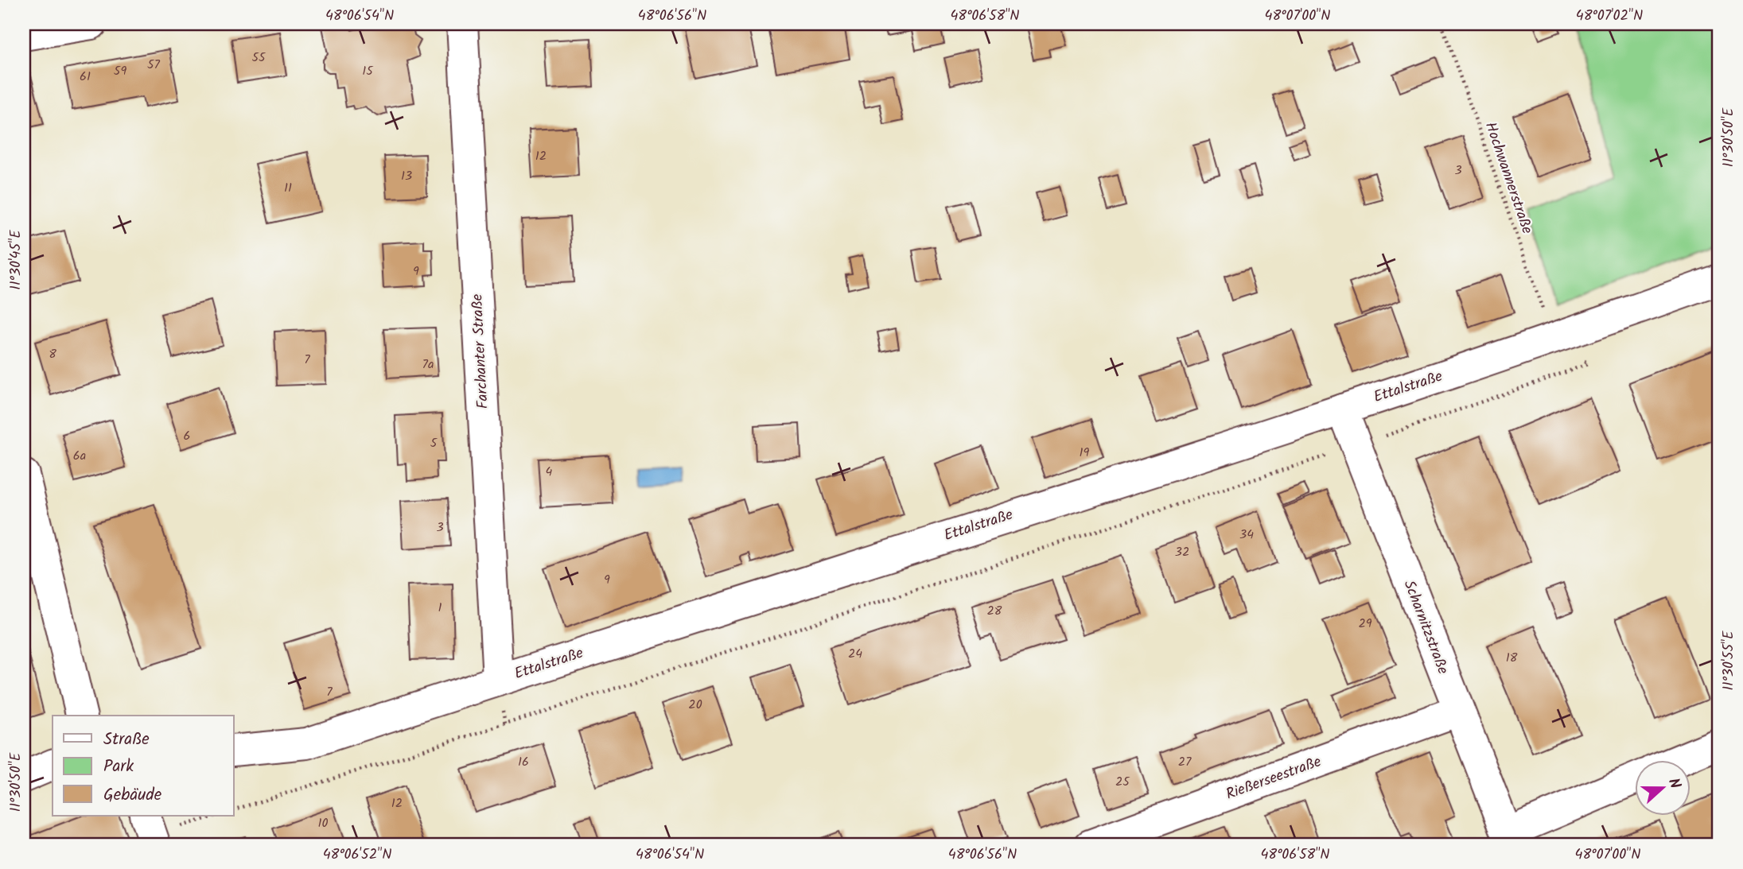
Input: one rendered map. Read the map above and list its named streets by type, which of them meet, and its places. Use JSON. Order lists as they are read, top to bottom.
{
  "streets": {
    "street": [
      "Farchanter Straße",
      "Ettalstraße",
      "Scharnitzstraße",
      "Rießerseestraße"
    ],
    "path": ["Hochwannerstraße"]
  },
  "crossings": [
    ["Hochwannerstraße", "Ettalstraße"],
    ["Farchanter Straße", "Ettalstraße"],
    ["Ettalstraße", "Scharnitzstraße"],
    ["Scharnitzstraße", "Rießerseestraße"]
  ],
  "house_numbers": [
    "55",
    "57",
    "59",
    "15",
    "61",
    "12",
    "3",
    "13",
    "11",
    "9",
    "8",
    "7",
    "7a",
    "6",
    "5",
    "19",
    "6a",
    "4",
    "3",
    "34",
    "32",
    "9",
    "1",
    "28",
    "29",
    "24",
    "18",
    "7",
    "20",
    "16",
    "27",
    "25",
    "12",
    "10"
  ],
  "legend": ["Straße", "Park", "Gebäude"],
  "north": "right",
  "coordinates": [
    "48°06'54\"N",
    "48°06'56\"N",
    "48°06'58\"N",
    "48°07'00\"N",
    "48°07'02\"N",
    "11°30'50\"E",
    "11°30'45\"E",
    "11°30'55\"E",
    "48°06'52\"N"
  ]
}
